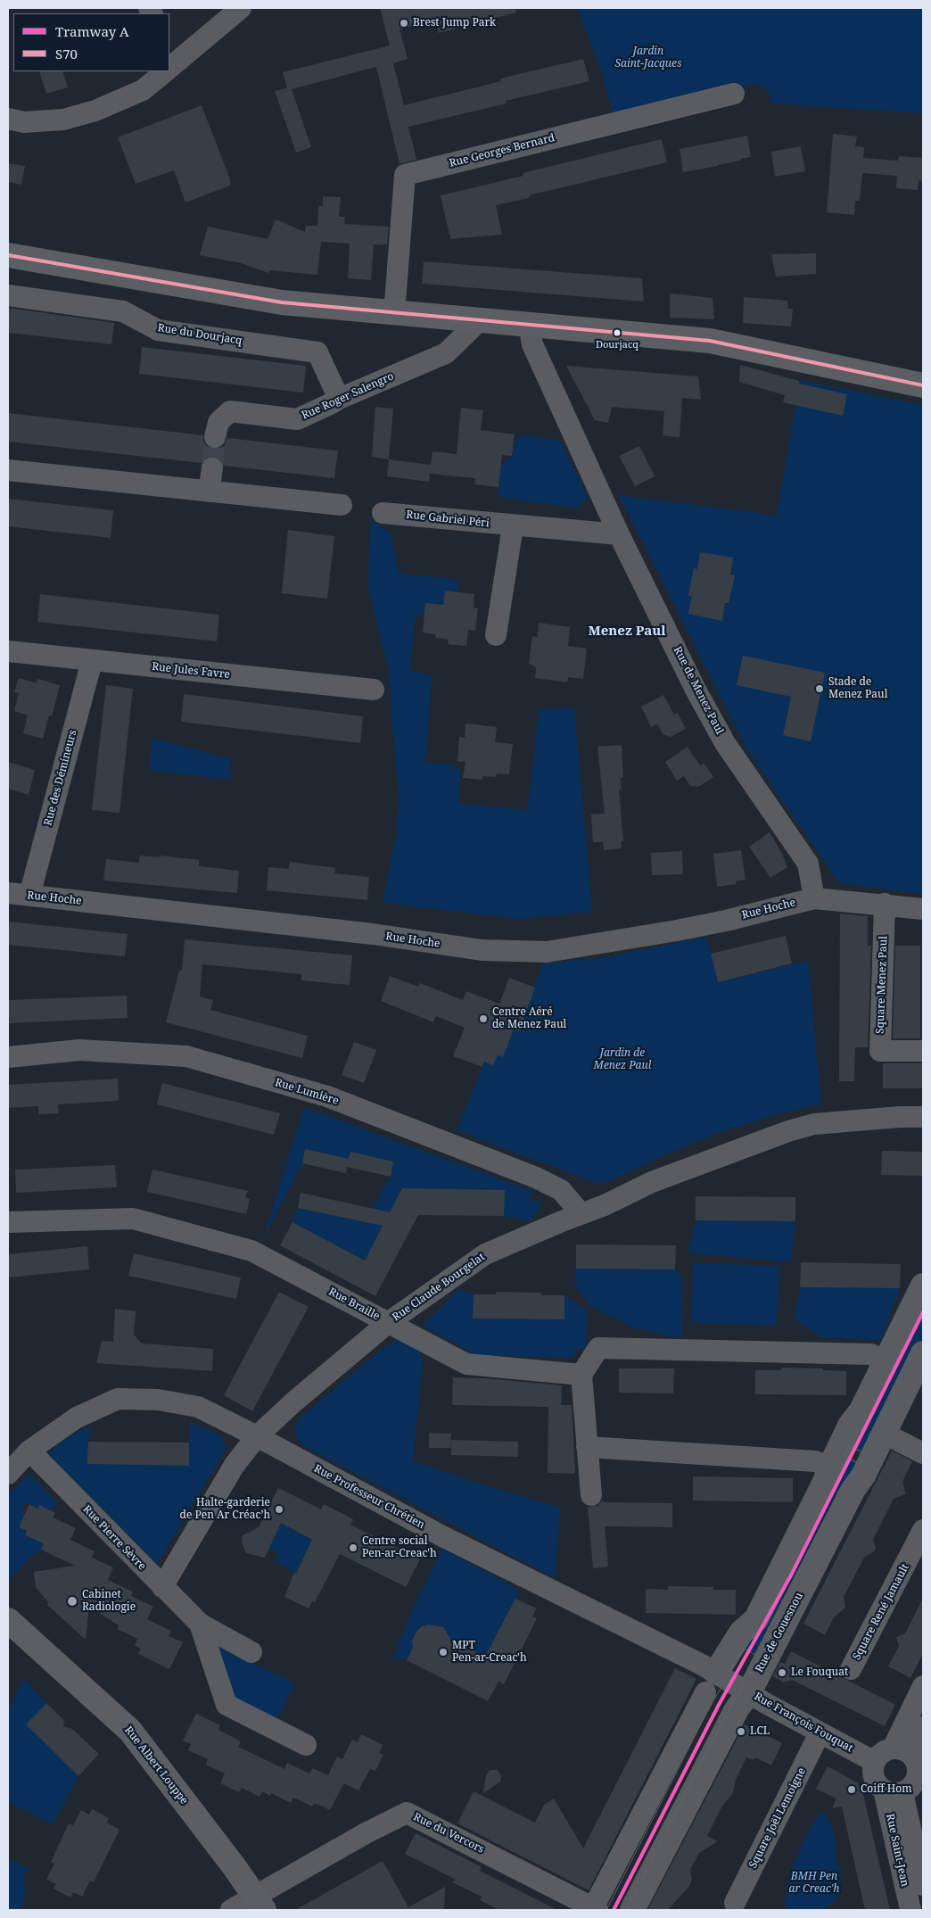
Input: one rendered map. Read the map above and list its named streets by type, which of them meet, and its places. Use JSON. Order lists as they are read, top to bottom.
{
  "streets": {
    "main road": ["Rue Albert Louppe"],
    "street": [
      "Rue Georges Bernard",
      "Rue du Dourjacq",
      "Rue Roger Salengro",
      "Rue Gabriel Péri",
      "Rue Jules Favre",
      "Rue de Menez Paul",
      "Rue des Démineurs",
      "Rue Hoche",
      "Square Menez Paul",
      "Rue Lumière",
      "Rue Claude Bourgelat",
      "Rue Braille",
      "Rue Professeur Chrétien",
      "Rue Pierre Sèvre",
      "Square René Jamault",
      "Rue de Gouesnou",
      "Rue François Fouquat",
      "Square Joël Lemoigne",
      "Rue du Vercors",
      "Rue Saint-Jean"
    ]
  },
  "crossings": [
    ["Rue du Dourjacq", "Rue Roger Salengro"],
    ["Rue Gabriel Péri", "Rue de Menez Paul"],
    ["Rue Jules Favre", "Rue des Démineurs"],
    ["Rue de Menez Paul", "Rue Hoche"],
    ["Rue des Démineurs", "Rue Hoche"],
    ["Rue Lumière", "Rue Claude Bourgelat"],
    ["Rue Claude Bourgelat", "Rue Braille"],
    ["Rue Claude Bourgelat", "Rue Professeur Chrétien"],
    ["Rue Claude Bourgelat", "Rue Pierre Sèvre"],
    ["Rue Professeur Chrétien", "Rue Pierre Sèvre"],
    ["Rue Professeur Chrétien", "Rue de Gouesnou"],
    ["Rue Professeur Chrétien", "Rue François Fouquat"],
    ["Rue de Gouesnou", "Rue François Fouquat"],
    ["Rue de Gouesnou", "Rue du Vercors"],
    ["Rue François Fouquat", "Square Joël Lemoigne"],
    ["Rue François Fouquat", "Rue Saint-Jean"],
    ["Rue Albert Louppe", "Rue du Vercors"]
  ],
  "districts": ["Menez Paul"],
  "parks": ["Jardin Saint-Jacques", "Jardin de Menez Paul", "BMH Pen ar Creac'h"],
  "places": [
    "Brest Jump Park",
    "Dourjacq",
    "Stade de Menez Paul",
    "Centre Aéré de Menez Paul",
    "Halte-garderie de Pen Ar Créac’h",
    "Centre social Pen-ar-Creac'h",
    "Cabinet Radiologie",
    "MPT Pen-ar-Creac'h",
    "Le Fouquat",
    "LCL",
    "Coiff Hom"
  ],
  "lines": ["transit line S70", "tram line A"],
  "legend": ["Tramway A", "S70"]
}
